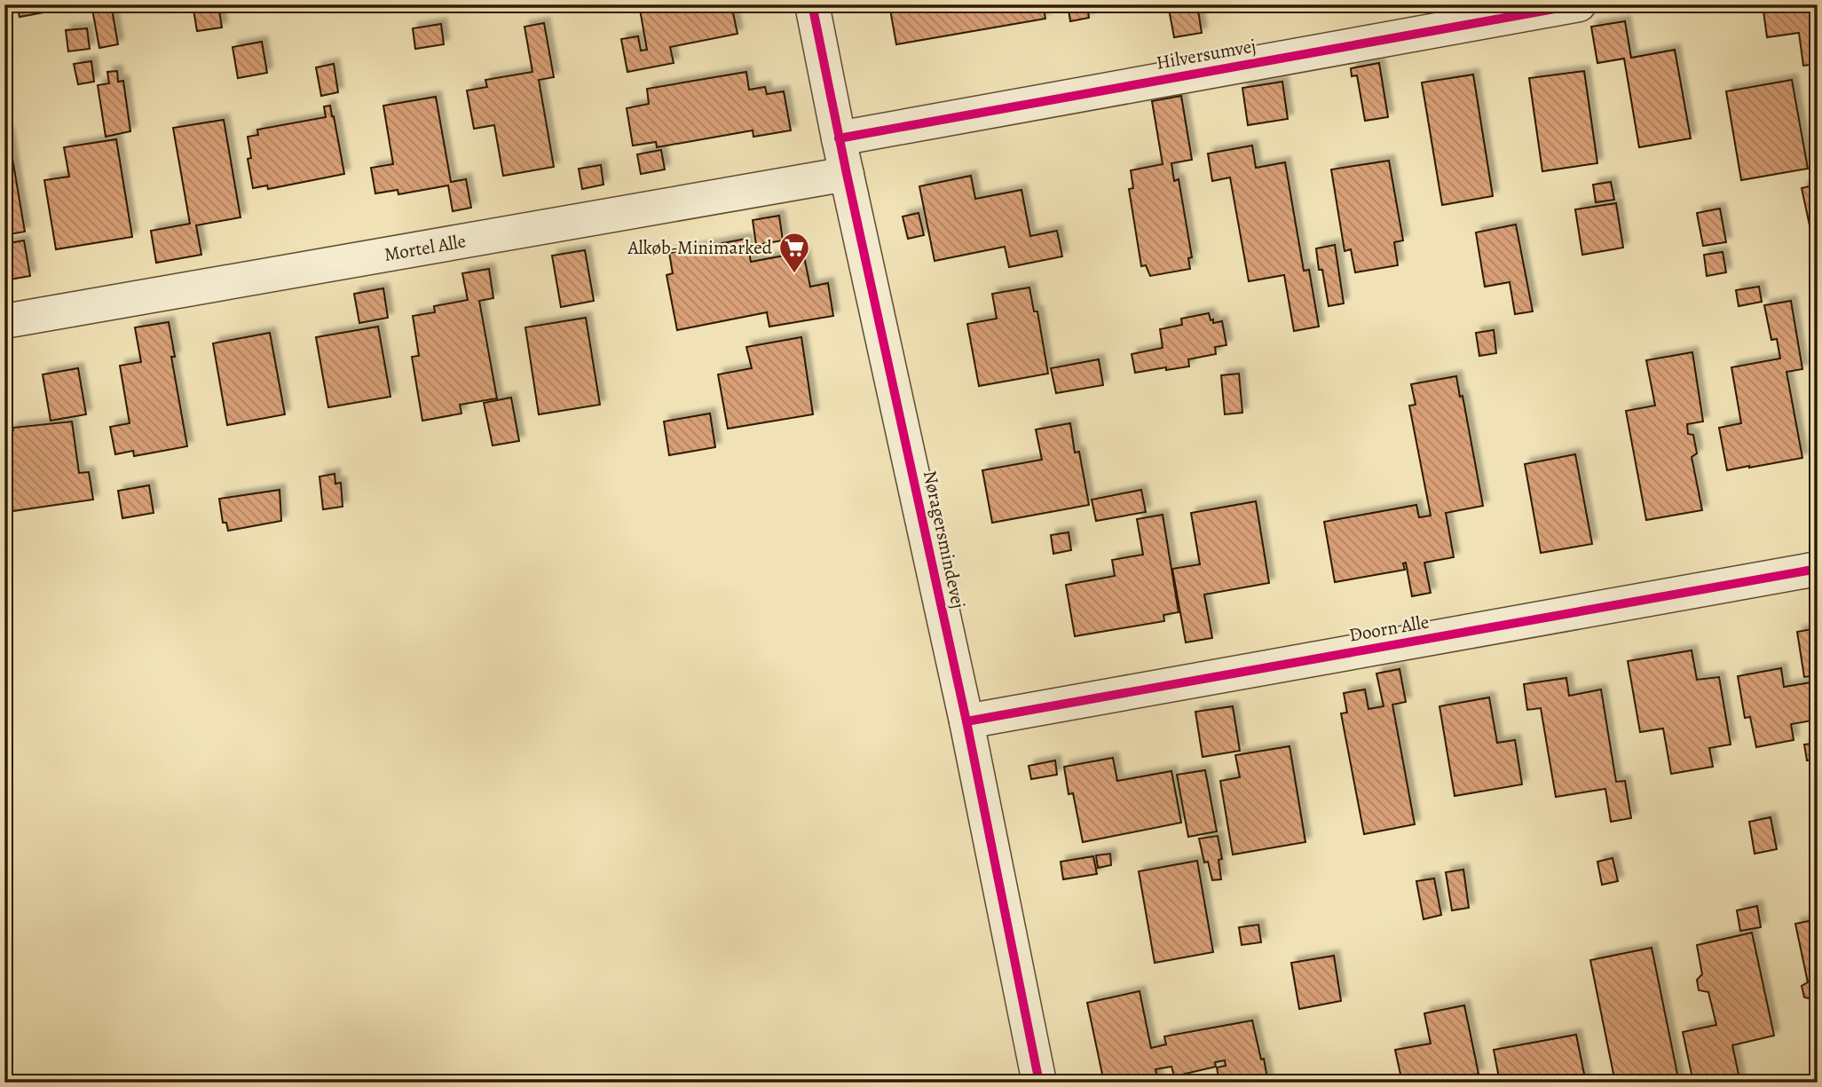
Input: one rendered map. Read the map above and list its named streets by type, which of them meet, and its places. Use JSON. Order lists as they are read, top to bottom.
{
  "streets": {
    "street": [
      "Hilversumvej",
      "Mortel Alle",
      "Nøragersmindevej",
      "Doorn Alle"
    ]
  },
  "crossings": [
    ["Hilversumvej", "Nøragersmindevej"],
    ["Mortel Alle", "Nøragersmindevej"],
    ["Nøragersmindevej", "Doorn Alle"]
  ],
  "places": {
    "supermarket": ["Alkøb-Minimarked"]
  }
}
